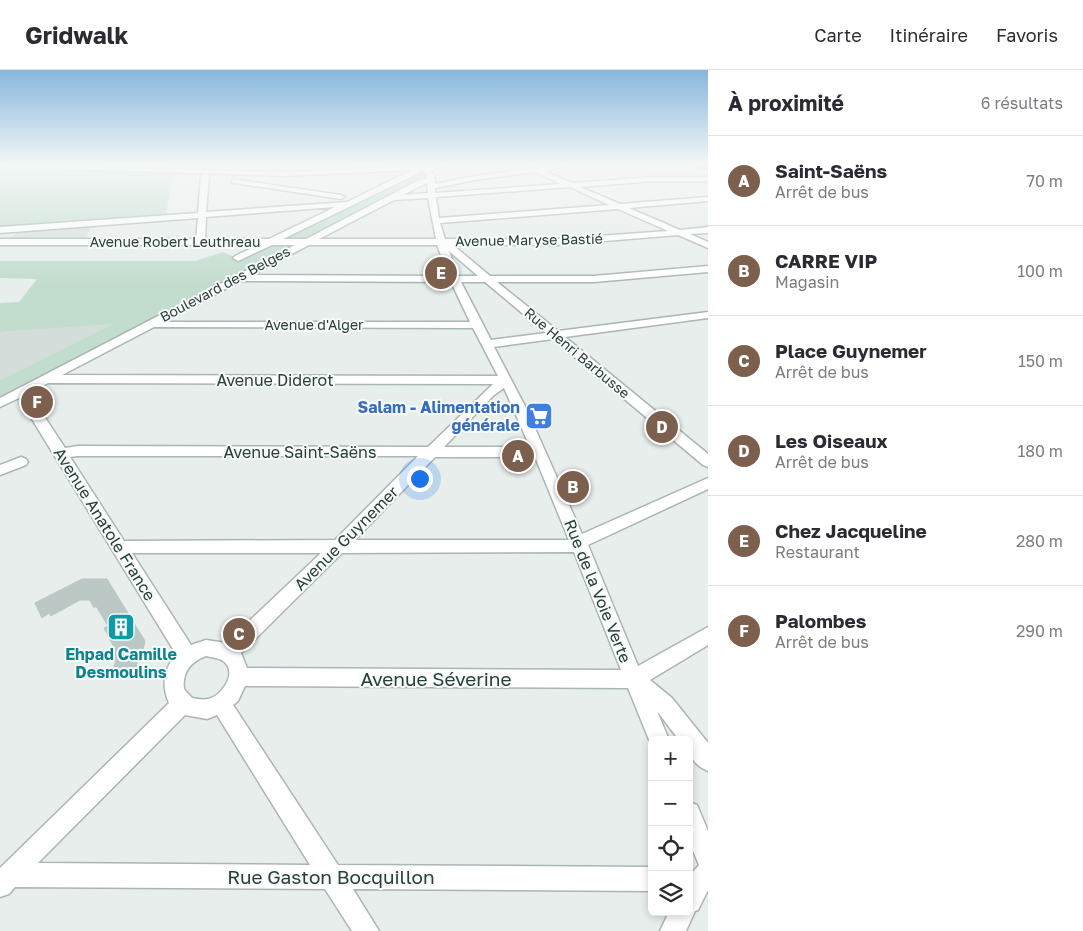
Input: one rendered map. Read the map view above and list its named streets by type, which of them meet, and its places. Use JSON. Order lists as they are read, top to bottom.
{
  "streets": {
    "street": [
      "Avenue Maryse Bastié",
      "Avenue Robert Leuthreau",
      "Boulevard des Belges",
      "Avenue d'Alger",
      "Rue Henri Barbusse",
      "Avenue Diderot",
      "Avenue Saint-Saëns",
      "Avenue Anatole France",
      "Avenue Guynemer",
      "Rue de la Voie Verte",
      "Avenue Séverine",
      "Rue Gaston Bocquillon"
    ]
  },
  "crossings": [
    ["Avenue Maryse Bastié", "Avenue Robert Leuthreau"],
    ["Avenue Maryse Bastié", "Rue Henri Barbusse"],
    ["Avenue Maryse Bastié", "Rue de la Voie Verte"],
    ["Avenue Robert Leuthreau", "Boulevard des Belges"],
    ["Avenue Robert Leuthreau", "Rue Henri Barbusse"],
    ["Avenue Robert Leuthreau", "Rue de la Voie Verte"],
    ["Boulevard des Belges", "Avenue d'Alger"],
    ["Boulevard des Belges", "Avenue Diderot"],
    ["Boulevard des Belges", "Avenue Anatole France"],
    ["Avenue d'Alger", "Rue de la Voie Verte"],
    ["Rue Henri Barbusse", "Rue de la Voie Verte"],
    ["Avenue Diderot", "Avenue Guynemer"],
    ["Avenue Diderot", "Rue de la Voie Verte"],
    ["Avenue Saint-Saëns", "Avenue Anatole France"],
    ["Avenue Saint-Saëns", "Avenue Guynemer"],
    ["Avenue Saint-Saëns", "Rue de la Voie Verte"],
    ["Avenue Anatole France", "Avenue Guynemer"],
    ["Avenue Anatole France", "Avenue Séverine"],
    ["Avenue Guynemer", "Rue de la Voie Verte"],
    ["Avenue Guynemer", "Avenue Séverine"],
    ["Rue de la Voie Verte", "Avenue Séverine"]
  ],
  "places": {
    "supermarket": ["Salam - Alimentation générale"],
    "building": ["Ehpad Camille Desmoulins"]
  },
  "page": {
    "header": "Gridwalk",
    "nav": ["Carte", "Itinéraire", "Favoris"],
    "heading": ["À proximité", "6 résultats"],
    "list": [
      {
        "mark": "A",
        "name": "Saint-Saëns",
        "note": "Arrêt de bus",
        "value": "70 m"
      },
      {
        "mark": "B",
        "name": "CARRE VIP",
        "note": "Magasin",
        "value": "100 m"
      },
      {
        "mark": "C",
        "name": "Place Guynemer",
        "note": "Arrêt de bus",
        "value": "150 m"
      },
      {
        "mark": "D",
        "name": "Les Oiseaux",
        "note": "Arrêt de bus",
        "value": "180 m"
      },
      {
        "mark": "E",
        "name": "Chez Jacqueline",
        "note": "Restaurant",
        "value": "280 m"
      },
      {
        "mark": "F",
        "name": "Palombes",
        "note": "Arrêt de bus",
        "value": "290 m"
      }
    ],
    "pins": [
      "E",
      "F",
      "D",
      "A",
      "B",
      "C"
    ],
    "map_buttons": ["+", "−"]
  }
}
